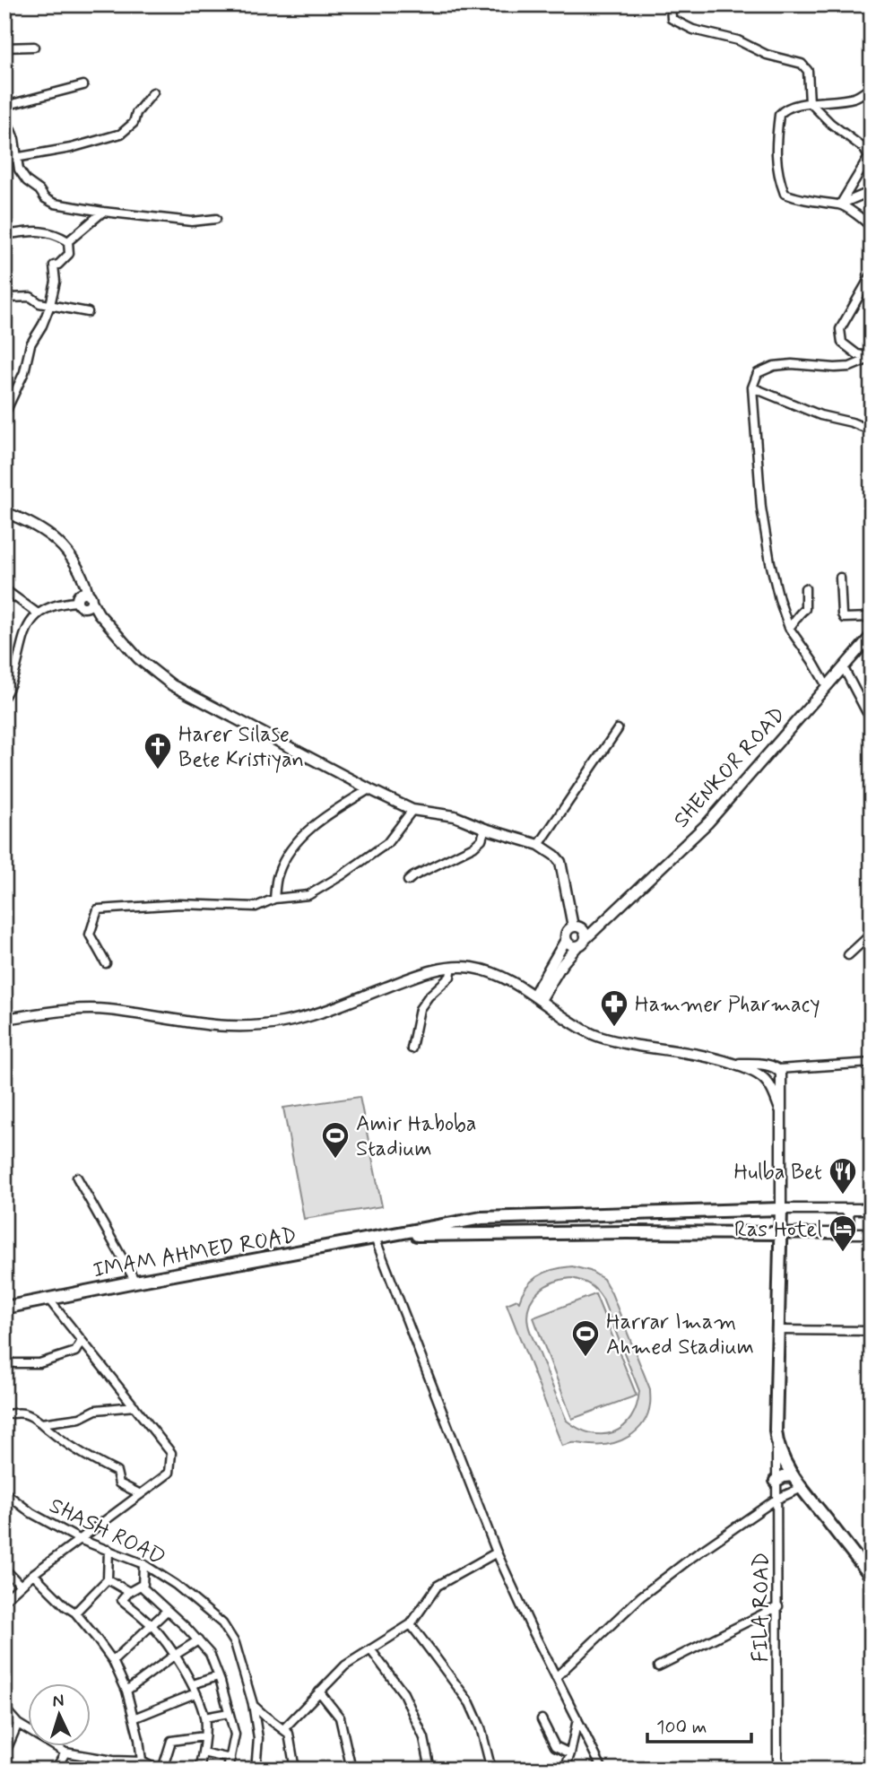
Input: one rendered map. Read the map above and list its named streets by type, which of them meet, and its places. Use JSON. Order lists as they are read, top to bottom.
{
  "streets": {
    "highway": ["IMAM AHMED ROAD"],
    "main road": ["SHENKOR ROAD"],
    "street": ["SHASH ROAD", "FILA ROAD"]
  },
  "places": {
    "church": ["Harer Silase Bete Kristiyan"],
    "pharmacy": ["Hammer Pharmacy"],
    "sports": ["Amir Haboba Stadium", "Harrar Imam Ahmed Stadium"],
    "restaurant": ["Hulba Bet"],
    "hotel": ["Ras Hotel"]
  },
  "scale_bar": "100 m",
  "north": "top"
}
